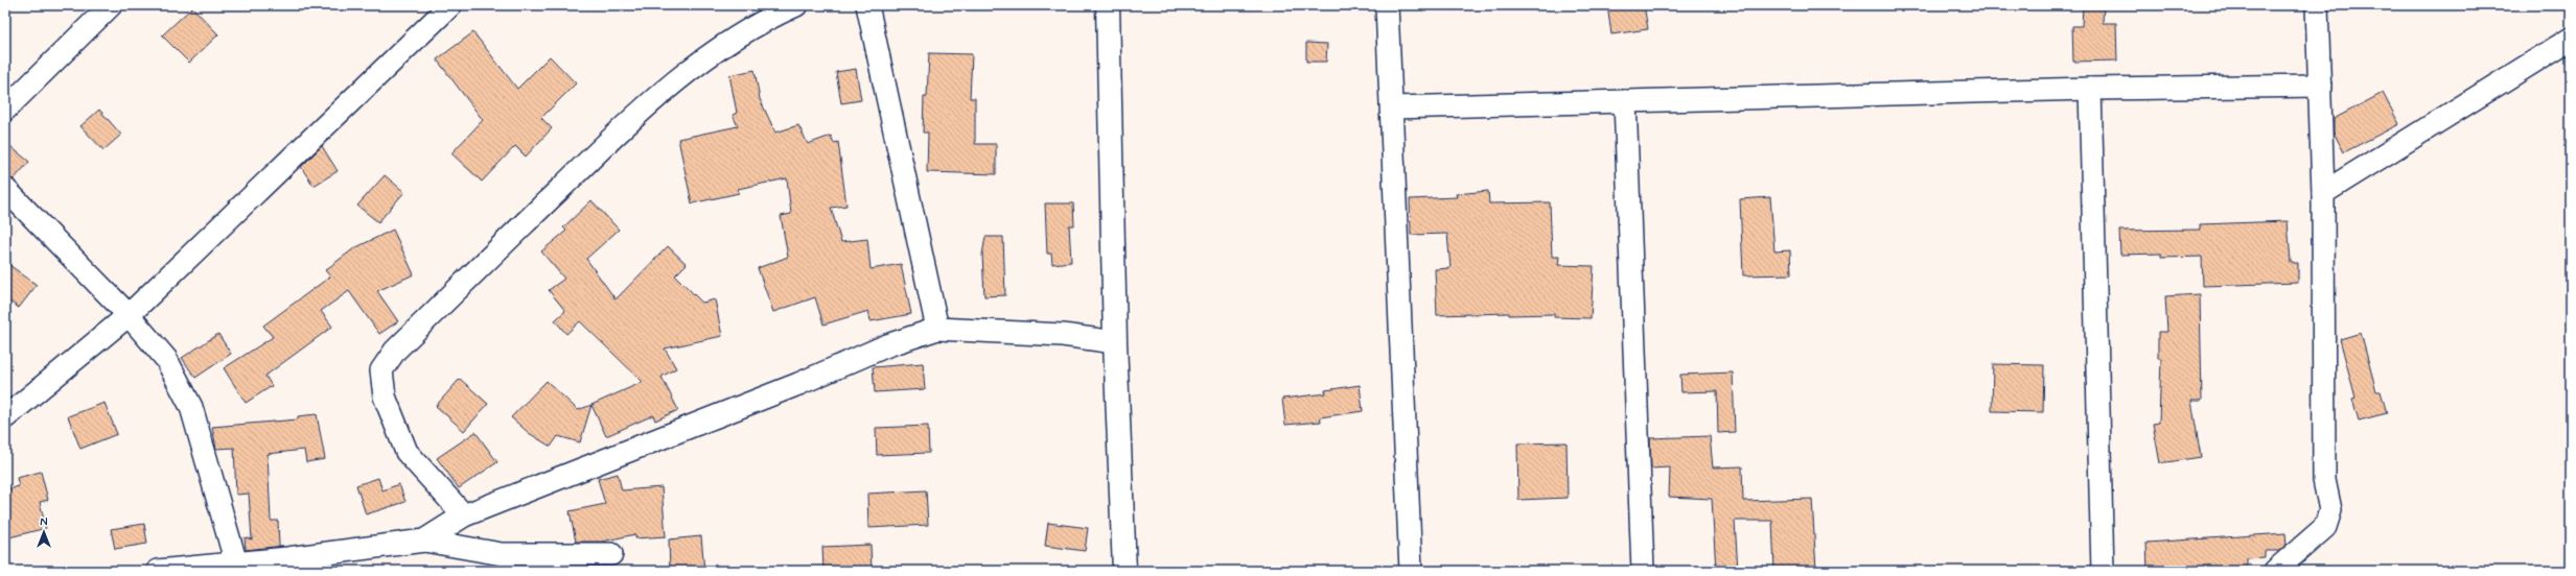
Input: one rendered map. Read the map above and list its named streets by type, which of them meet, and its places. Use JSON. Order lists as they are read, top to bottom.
{
  "north": "top"
}
